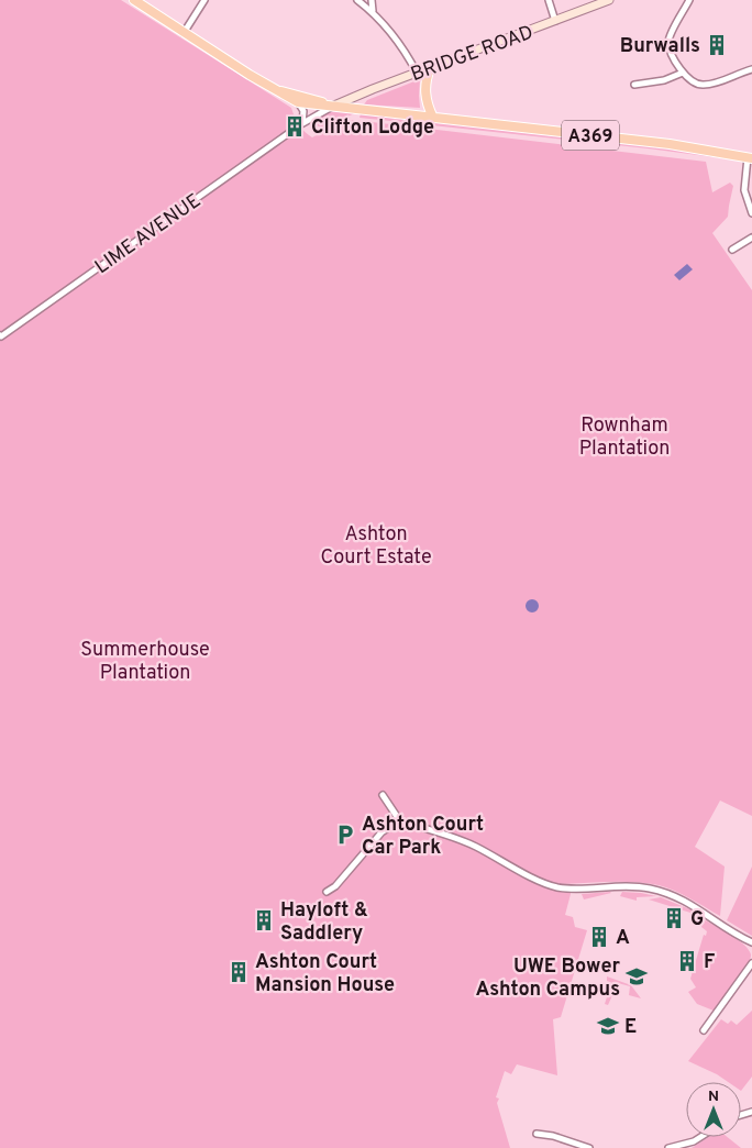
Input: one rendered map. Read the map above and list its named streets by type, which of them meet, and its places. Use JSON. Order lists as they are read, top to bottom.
{
  "streets": {
    "main road": ["BRIDGE ROAD", "A369"],
    "street": ["LIME AVENUE"]
  },
  "crossings": [
    ["BRIDGE ROAD", "A369"]
  ],
  "parks": ["Rownham Plantation", "Ashton Court Estate", "Summerhouse Plantation"],
  "places": {
    "building": [
      "Burwalls",
      "Clifton Lodge",
      "G",
      "Hayloft & Saddlery",
      "A",
      "F",
      "Ashton Court Mansion House"
    ],
    "parking": ["Ashton Court Car Park"],
    "school or university": ["UWE Bower Ashton Campus", "E"]
  },
  "north": "top"
}
